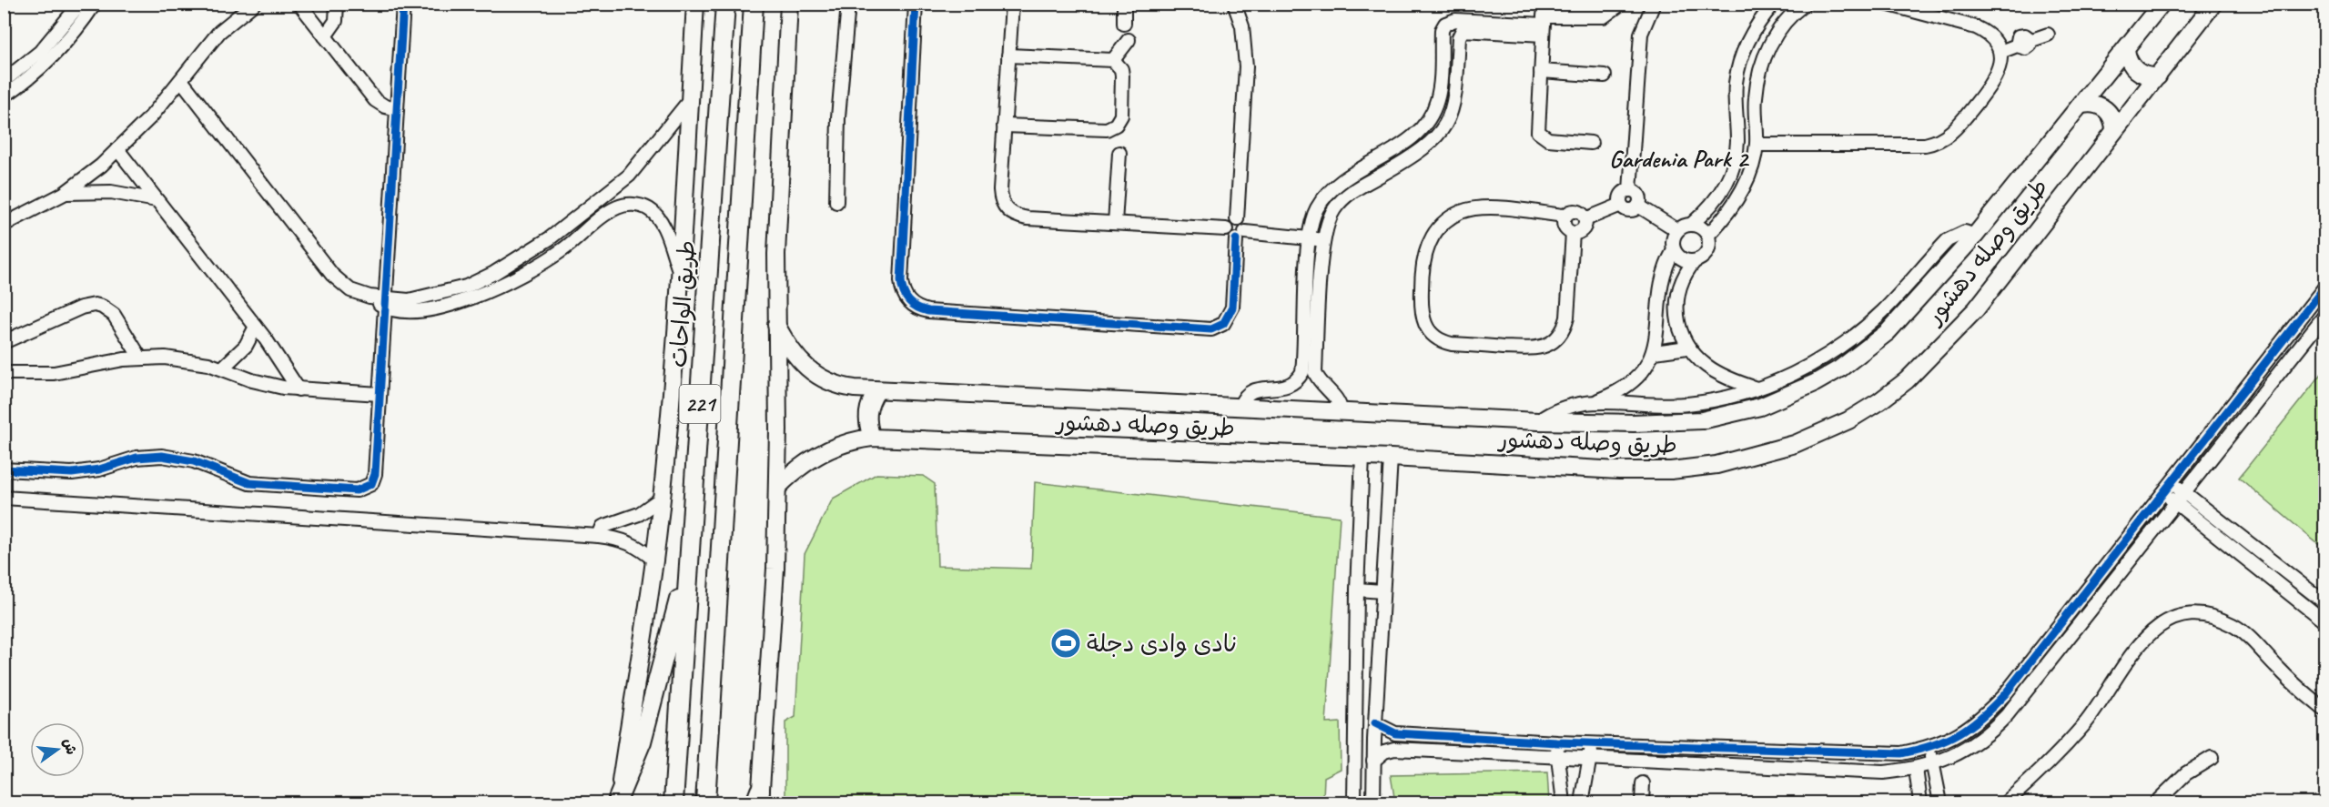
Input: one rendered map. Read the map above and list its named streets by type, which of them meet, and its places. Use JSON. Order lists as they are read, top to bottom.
{
  "streets": {
    "highway": ["طريق الواحات", "221"],
    "main road": ["طريق وصله دهشور"]
  },
  "districts": ["Gardenia Park 2"],
  "places": {
    "sports": ["نادى وادى دجلة"]
  },
  "north": "right"
}
